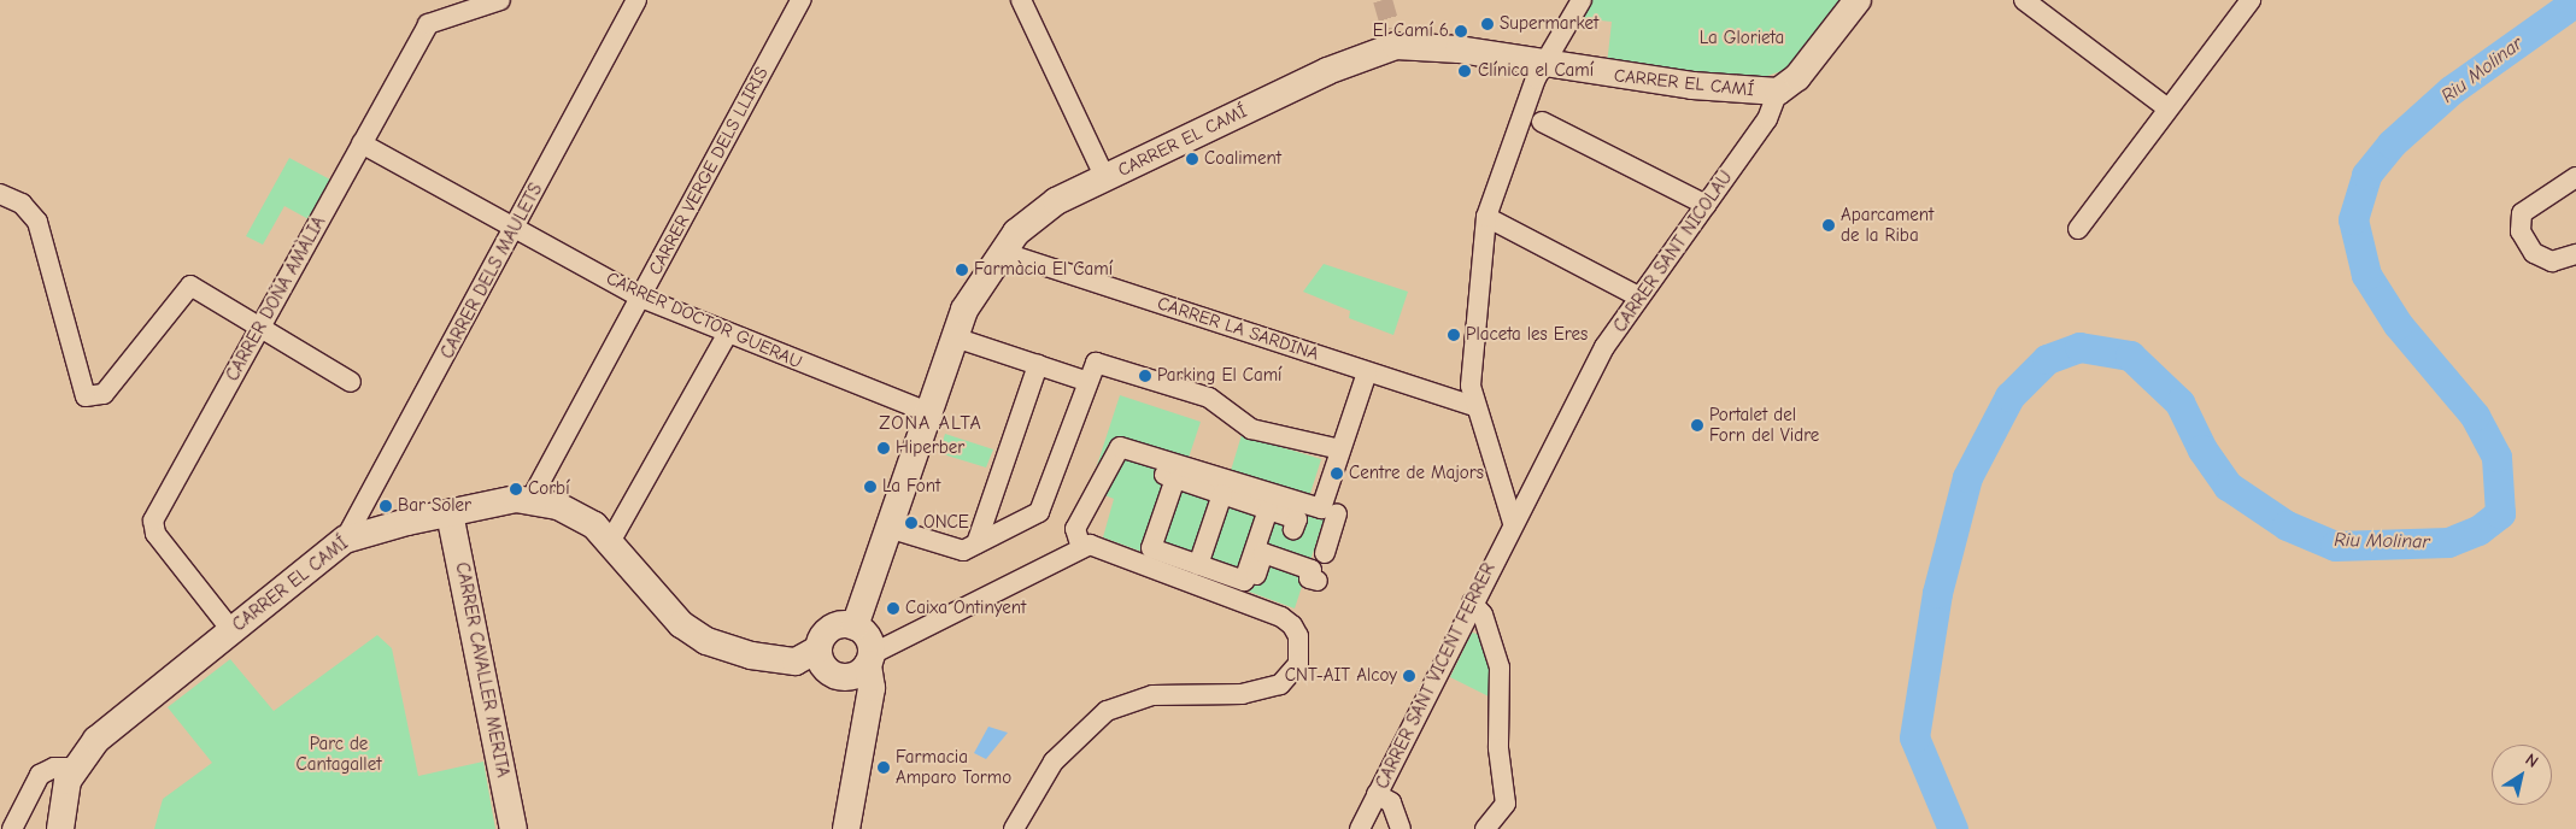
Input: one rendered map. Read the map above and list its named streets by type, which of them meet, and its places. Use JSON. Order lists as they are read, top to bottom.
{
  "streets": {
    "street": [
      "CARRER EL CAMÍ",
      "CARRER VERGE DELS LLIRIS",
      "CARRER SANT NICOLAU",
      "CARRER DELS MAULETS",
      "CARRER DOÑA AMÀLIA",
      "CARRER DOCTOR GUERAU",
      "CARRER LA SARDINA",
      "CARRER CAVALLER MERITA",
      "CARRER SANT VICENT FERRER"
    ]
  },
  "crossings": [
    ["CARRER EL CAMÍ", "CARRER VERGE DELS LLIRIS"],
    ["CARRER EL CAMÍ", "CARRER SANT NICOLAU"],
    ["CARRER EL CAMÍ", "CARRER DELS MAULETS"],
    ["CARRER EL CAMÍ", "CARRER DOÑA AMÀLIA"],
    ["CARRER EL CAMÍ", "CARRER DOCTOR GUERAU"],
    ["CARRER EL CAMÍ", "CARRER LA SARDINA"],
    ["CARRER EL CAMÍ", "CARRER CAVALLER MERITA"],
    ["CARRER VERGE DELS LLIRIS", "CARRER DOCTOR GUERAU"],
    ["CARRER SANT NICOLAU", "CARRER SANT VICENT FERRER"],
    ["CARRER DELS MAULETS", "CARRER DOCTOR GUERAU"],
    ["CARRER DOÑA AMÀLIA", "CARRER DOCTOR GUERAU"]
  ],
  "districts": ["ZONA ALTA"],
  "water": ["Riu Molinar"],
  "parks": ["La Glorieta", "Parc de Cantagallet"],
  "places": [
    "Supermarket",
    "El Camí 6",
    "Clínica el Camí",
    "Coaliment",
    "Aparcament de la Riba",
    "Farmàcia El Camí",
    "Placeta les Eres",
    "Parking El Camí",
    "Portalet del Forn del Vidre",
    "Hiperber",
    "Centre de Majors",
    "La Font",
    "Corbí",
    "Bar Soler",
    "ONCE",
    "Caixa Ontinyent",
    "CNT-AIT Alcoy",
    "Farmacia Amparo Tormo"
  ],
  "north": "top right"
}
